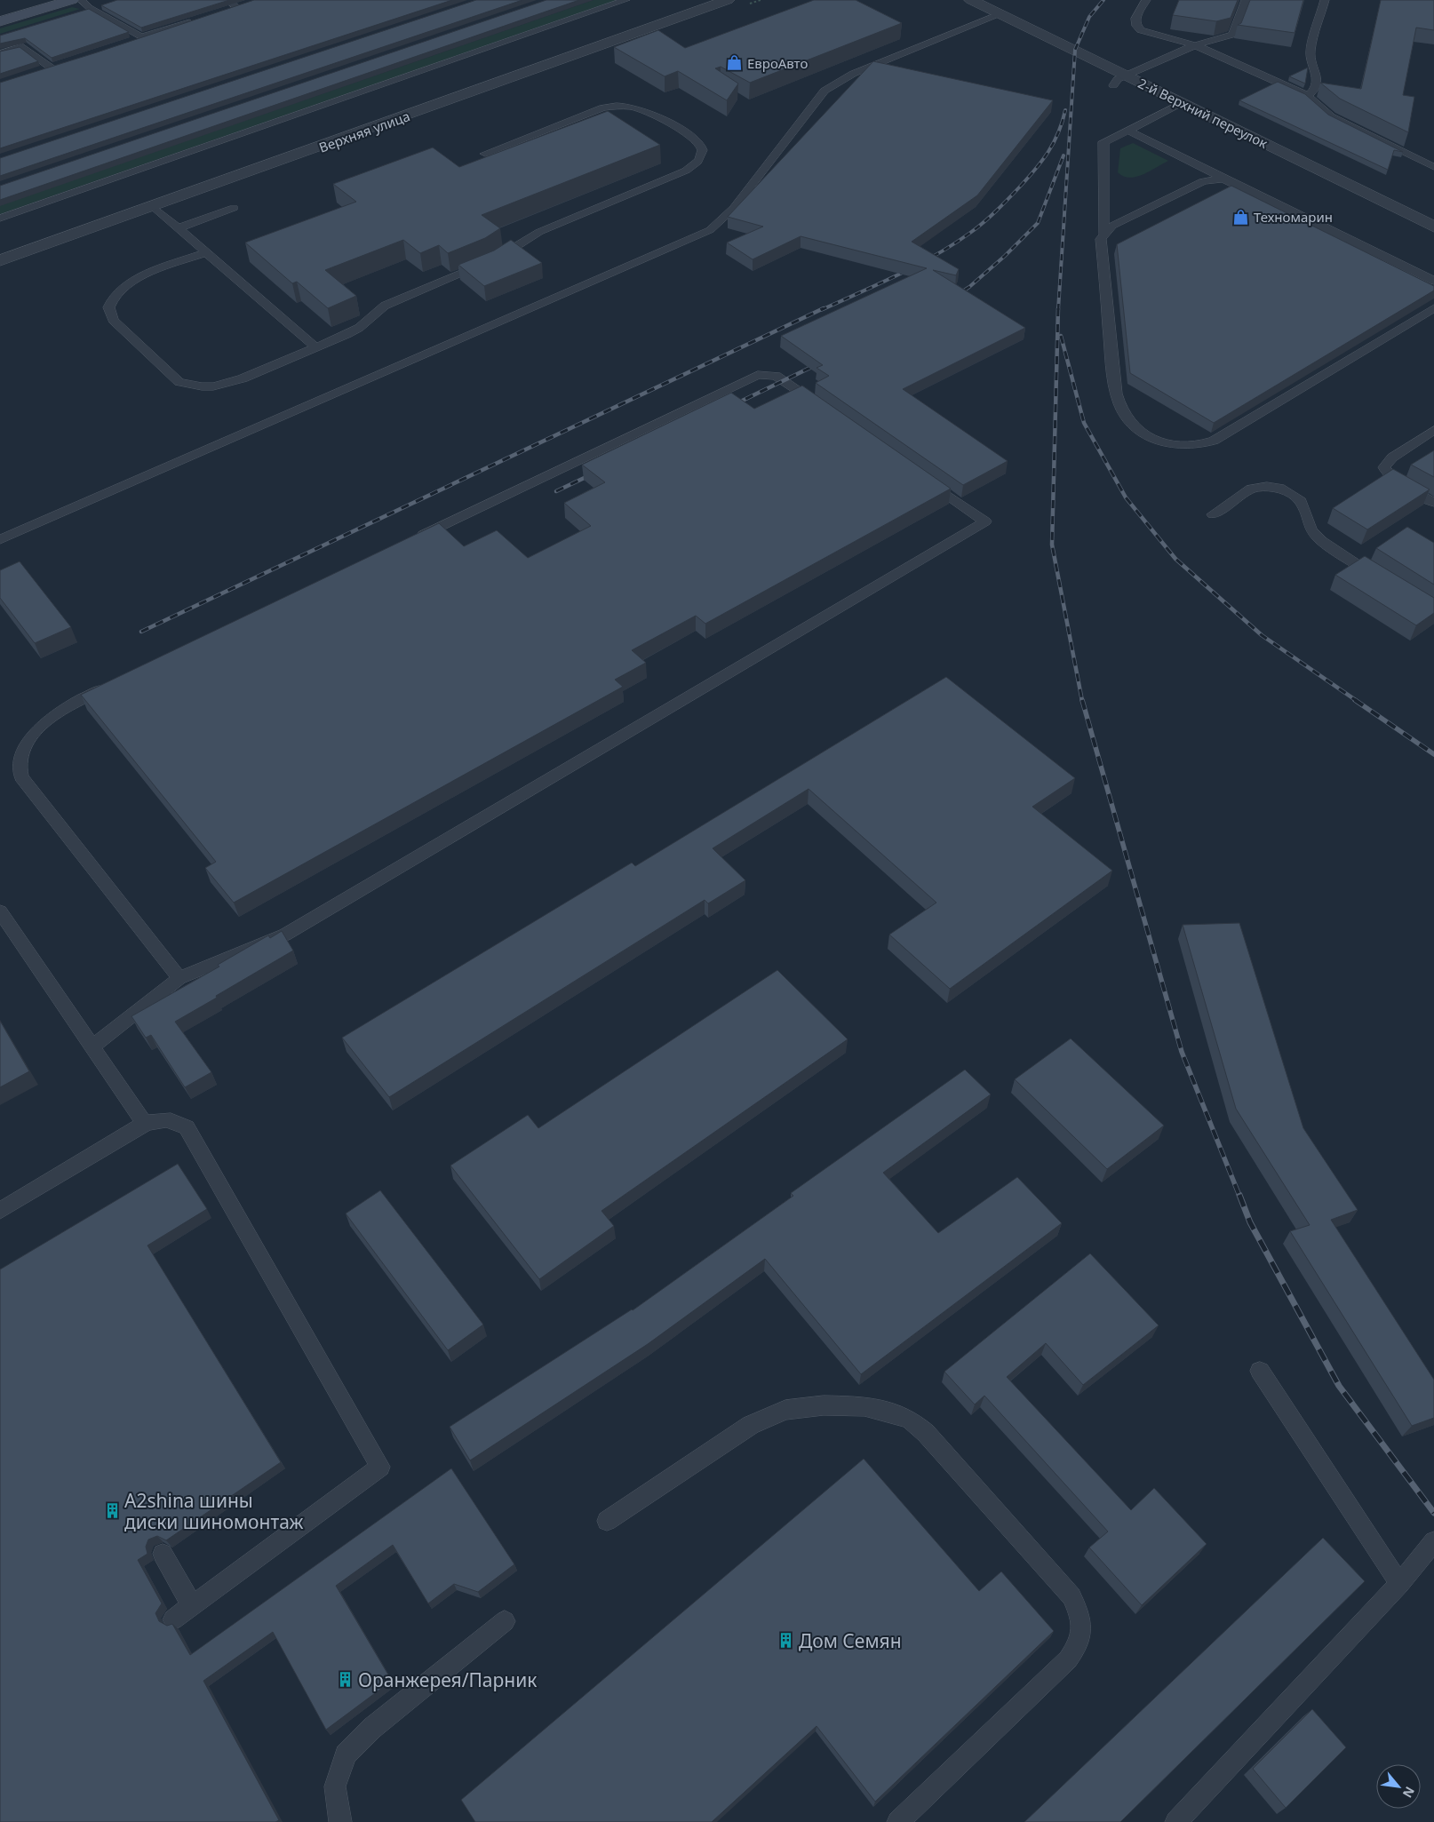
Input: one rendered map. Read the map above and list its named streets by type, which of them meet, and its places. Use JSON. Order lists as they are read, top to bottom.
{
  "streets": {
    "street": ["2-й Верхний переулок", "Верхняя улица"]
  },
  "places": {
    "shop": ["ЕвроАвто", "Техномарин"],
    "building": ["A2shina шины диски шиномонтаж", "Дом Семян", "Оранжерея/Парник"]
  },
  "north": "bottom right"
}
